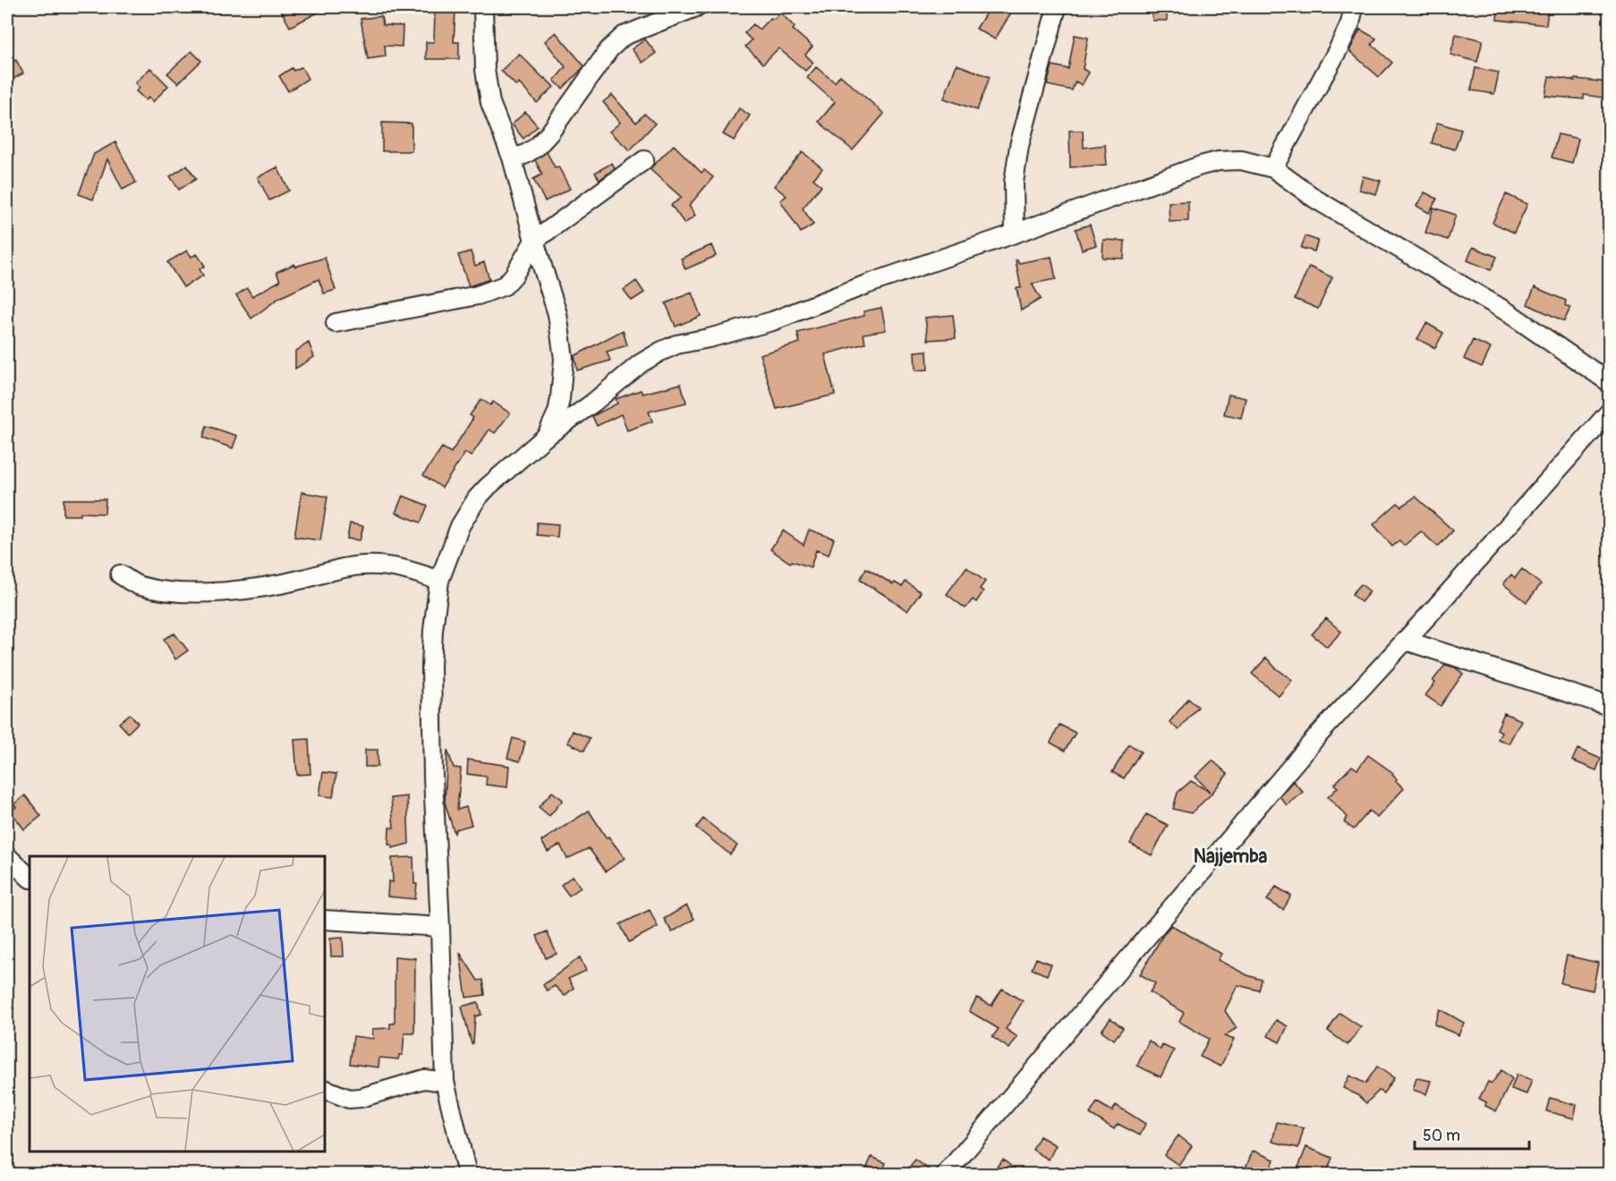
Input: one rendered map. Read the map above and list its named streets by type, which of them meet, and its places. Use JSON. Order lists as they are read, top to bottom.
{
  "districts": ["Najjemba"],
  "scale_bar": "50 m"
}
